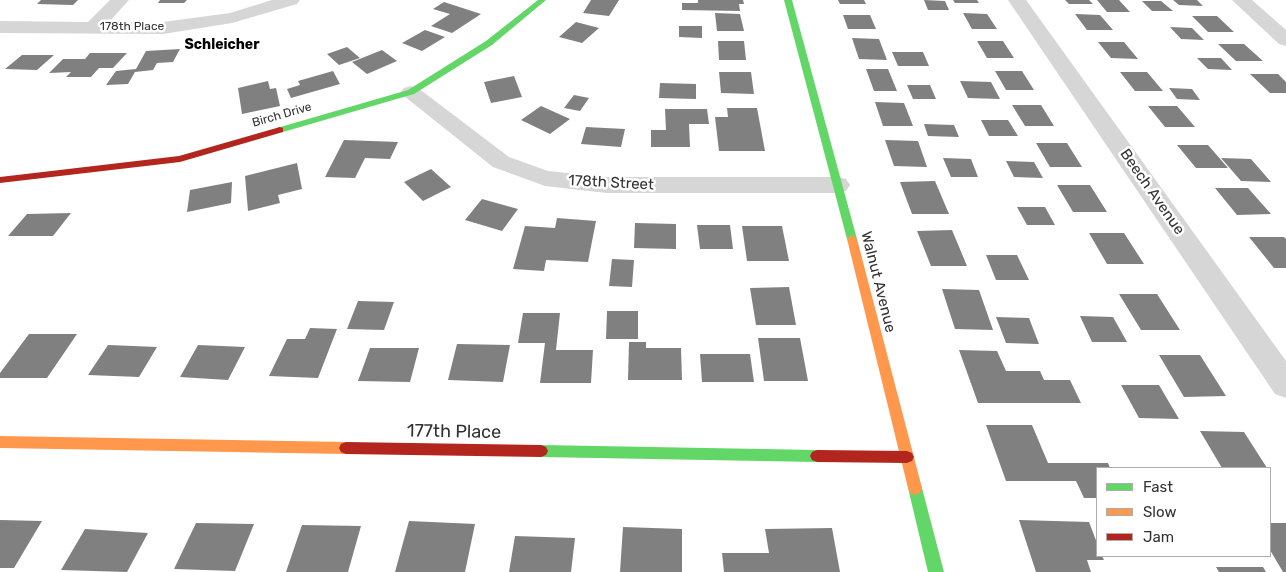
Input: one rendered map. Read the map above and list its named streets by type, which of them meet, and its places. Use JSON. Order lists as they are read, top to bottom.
{
  "streets": {
    "street": [
      "178th Place",
      "Birch Drive",
      "178th Street",
      "Beech Avenue",
      "Walnut Avenue",
      "177th Place"
    ]
  },
  "crossings": [
    ["Birch Drive", "178th Street"],
    ["178th Street", "Walnut Avenue"],
    ["Walnut Avenue", "177th Place"]
  ],
  "districts": ["Schleicher"],
  "legend": ["Fast", "Slow", "Jam"]
}
